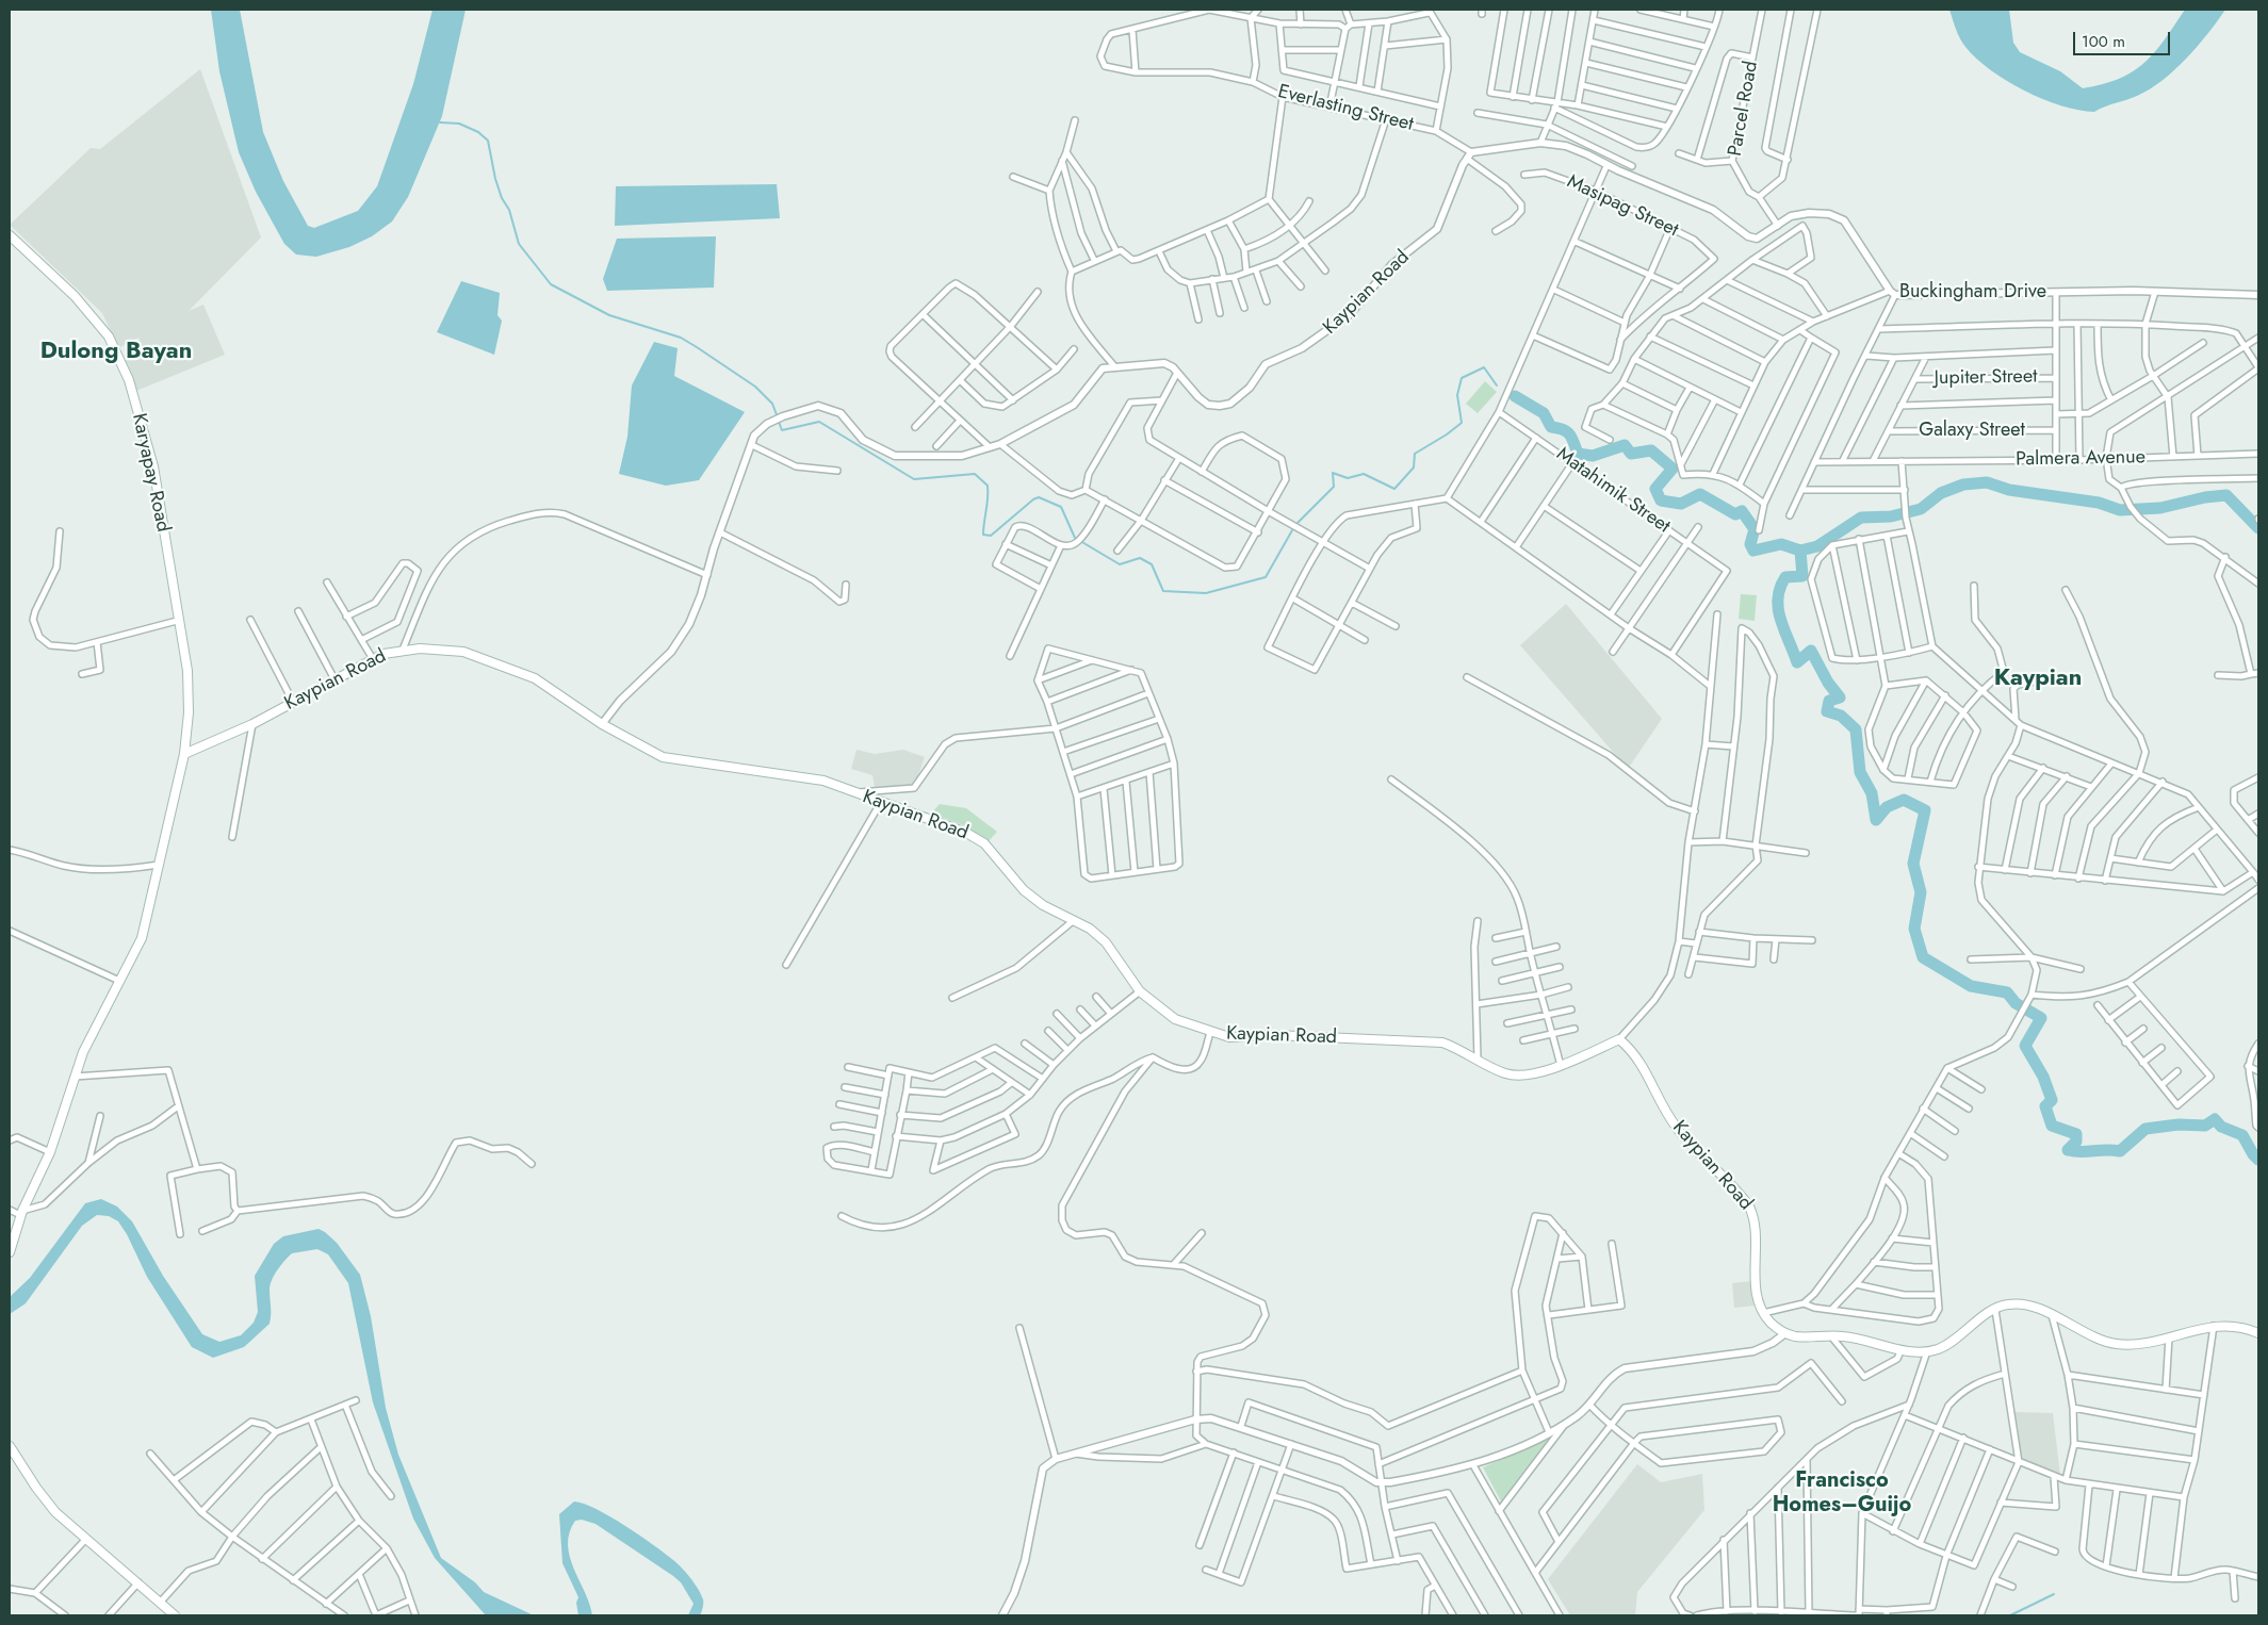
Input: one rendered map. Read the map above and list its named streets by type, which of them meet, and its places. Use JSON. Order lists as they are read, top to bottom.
{
  "streets": {
    "main road": ["Kaypian Road", "Karyapay Road"],
    "street": [
      "Everlasting Street",
      "Parcel Road",
      "Masipag Street",
      "Buckingham Drive",
      "Jupiter Street",
      "Galaxy Street",
      "Palmera Avenue",
      "Matahimik Street"
    ]
  },
  "crossings": [
    ["Everlasting Street", "Kaypian Road"],
    ["Everlasting Street", "Buckingham Drive"],
    ["Parcel Road", "Buckingham Drive"],
    ["Kaypian Road", "Buckingham Drive"],
    ["Kaypian Road", "Karyapay Road"]
  ],
  "districts": ["Dulong Bayan", "Kaypian", "Francisco Homes–Guijo"],
  "scale_bar": "100 m"
}
